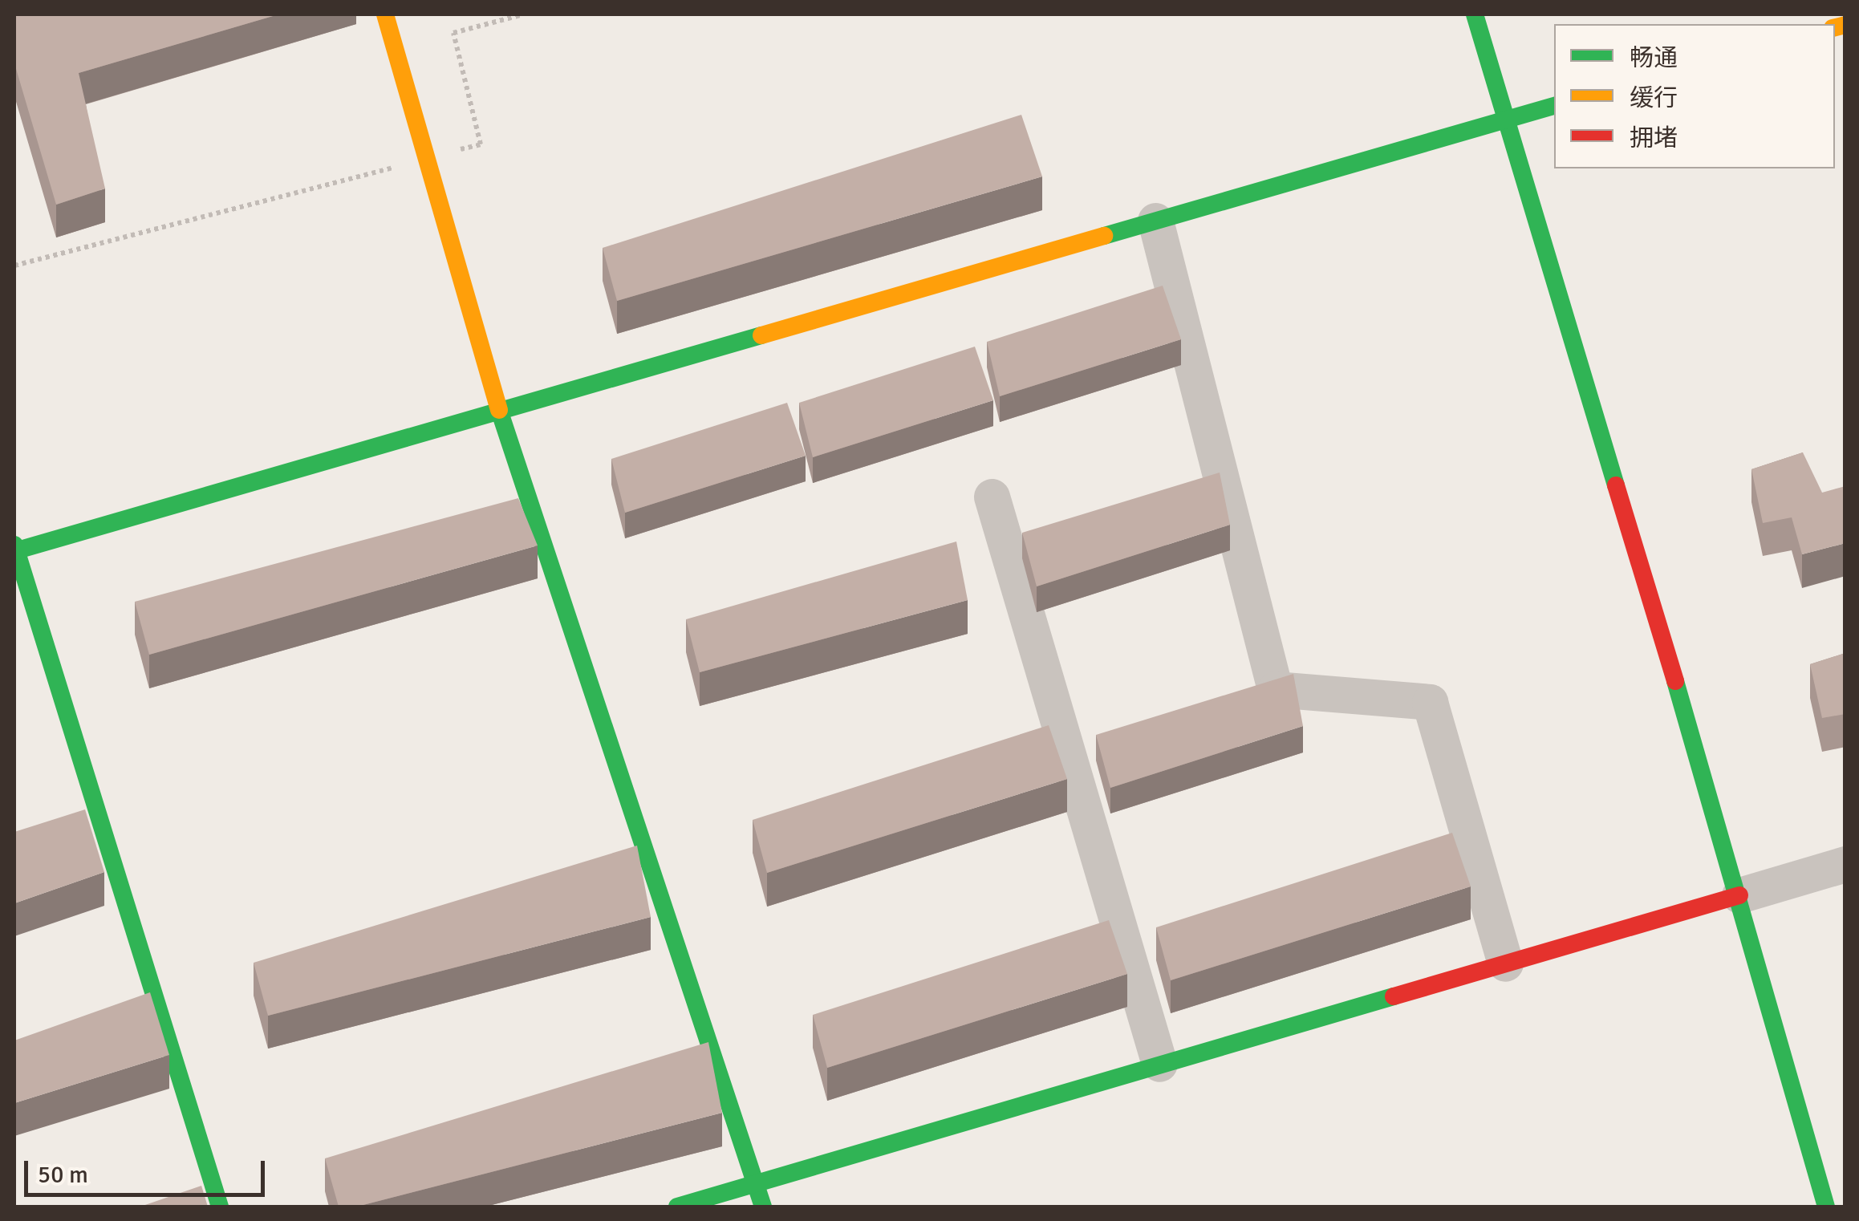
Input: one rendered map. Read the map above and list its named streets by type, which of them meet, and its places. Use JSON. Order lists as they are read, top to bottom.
{
  "legend": ["畅通", "缓行", "拥堵"],
  "scale_bar": "50 m"
}
